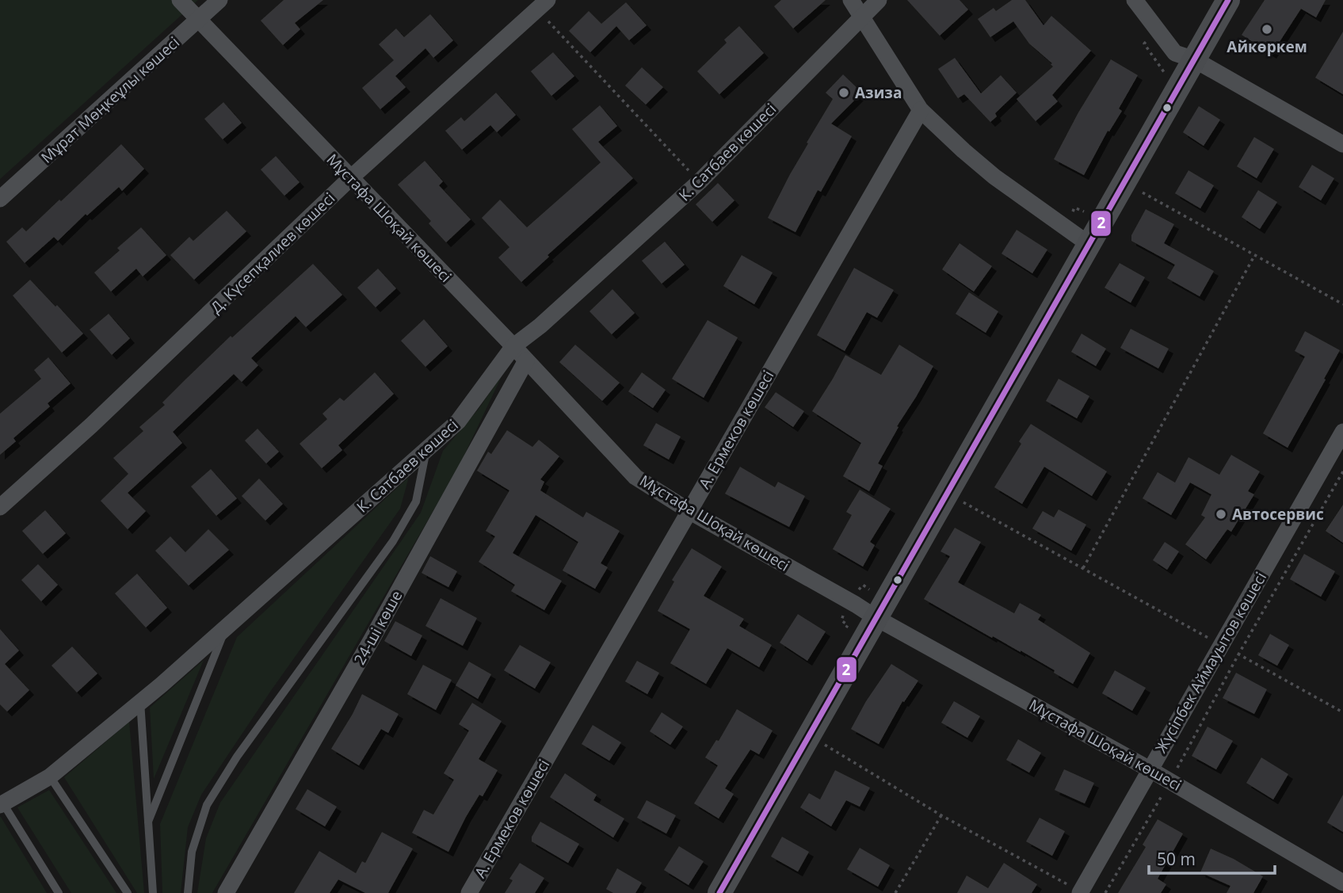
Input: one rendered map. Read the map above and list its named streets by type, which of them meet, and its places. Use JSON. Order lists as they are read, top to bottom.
{
  "streets": {
    "street": [
      "Мұрат Мөңкеұлы көшесі",
      "К. Сатбаев көшесі",
      "Мұстафа Шоқай көшесі",
      "Д. Күсепқалиев көшесі",
      "А. Ермеков көшесі",
      "24-ші көше",
      "Жүсіпбек Аймауытов көшесі"
    ]
  },
  "crossings": [
    ["Мұрат Мөңкеұлы көшесі", "Мұстафа Шоқай көшесі"],
    ["К. Сатбаев көшесі", "Мұстафа Шоқай көшесі"],
    ["Мұстафа Шоқай көшесі", "Д. Күсепқалиев көшесі"],
    ["Мұстафа Шоқай көшесі", "А. Ермеков көшесі"],
    ["Мұстафа Шоқай көшесі", "24-ші көше"],
    ["Мұстафа Шоқай көшесі", "Жүсіпбек Аймауытов көшесі"]
  ],
  "places": ["Айкөркем", "Азиза", "Автосервис"],
  "lines": ["transit line 2"],
  "scale_bar": "50 m"
}
